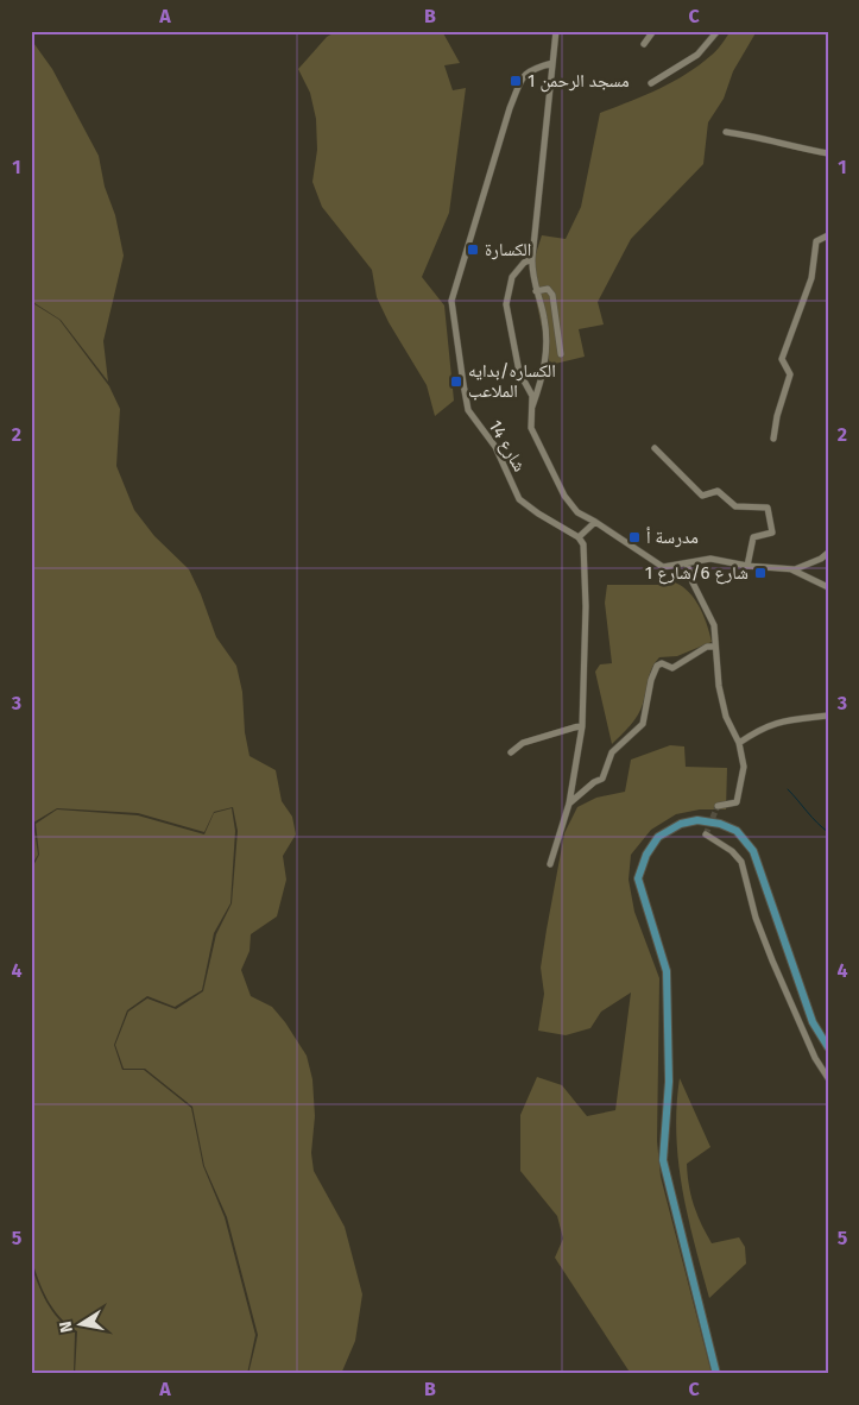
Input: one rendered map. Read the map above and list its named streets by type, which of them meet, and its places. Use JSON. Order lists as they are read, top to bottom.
{
  "streets": {
    "street": ["شارع 14"]
  },
  "places": {
    "transit": [
      "مسجد الرحمن 1",
      "الكسارة",
      "الكساره/بدايه الملاعب",
      "مدرسة أ",
      "شارع 6/شارع 1"
    ]
  },
  "north": "left",
  "grid": {
    "columns": ["A", "B", "C"],
    "rows": [
      "1",
      "2",
      "3",
      "4",
      "5"
    ]
  }
}
